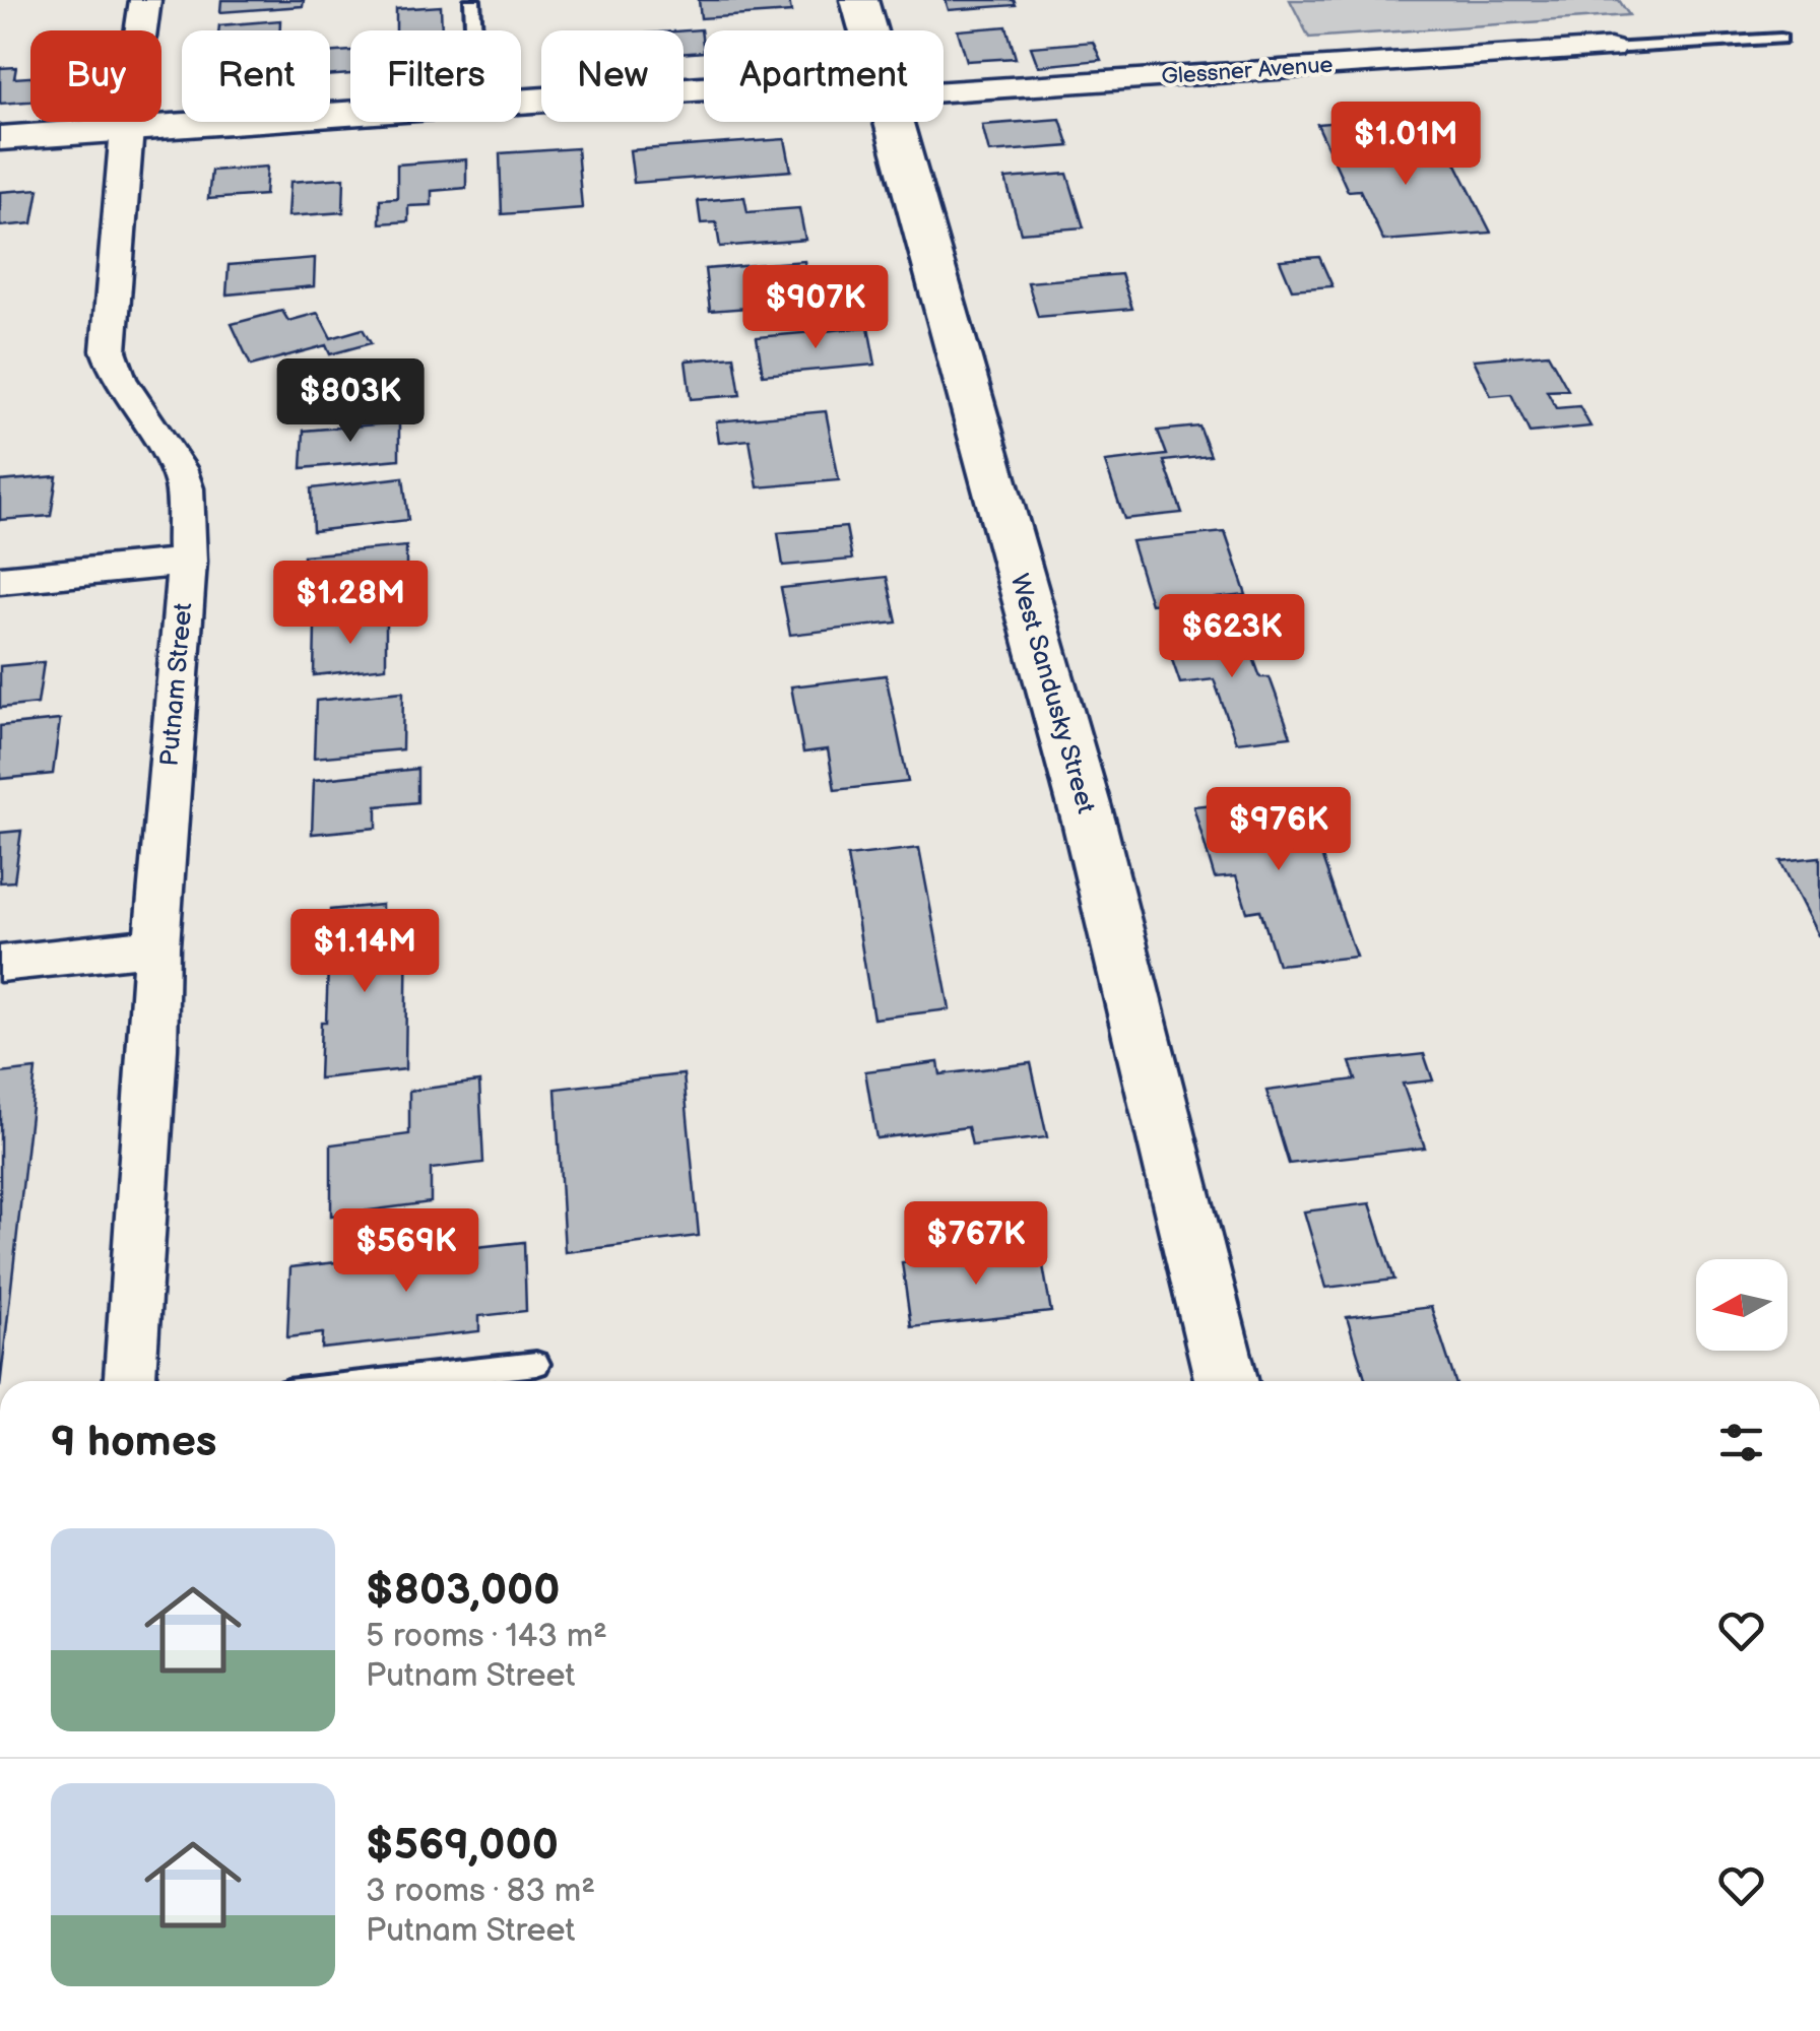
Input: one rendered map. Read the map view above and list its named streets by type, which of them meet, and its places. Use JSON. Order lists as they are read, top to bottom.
{
  "streets": {
    "street": ["Glessner Avenue", "Putnam Street", "West Sandusky Street"]
  },
  "crossings": [
    ["Glessner Avenue", "Putnam Street"]
  ],
  "north": "left",
  "page": {
    "chip": [
      "Buy",
      "Rent",
      "Filters",
      "New",
      "Apartment"
    ],
    "price": [
      "$1.01M",
      "$907K",
      "$803K",
      "$1.28M",
      "$623K",
      "$976K",
      "$1.14M",
      "$767K",
      "$569K"
    ],
    "heading": "9 homes",
    "list": [
      {
        "name": "$803,000",
        "note": "5 rooms · 143 m² · Putnam Street"
      },
      {
        "name": "$569,000",
        "note": "3 rooms · 83 m² · Putnam Street"
      }
    ]
  }
}
